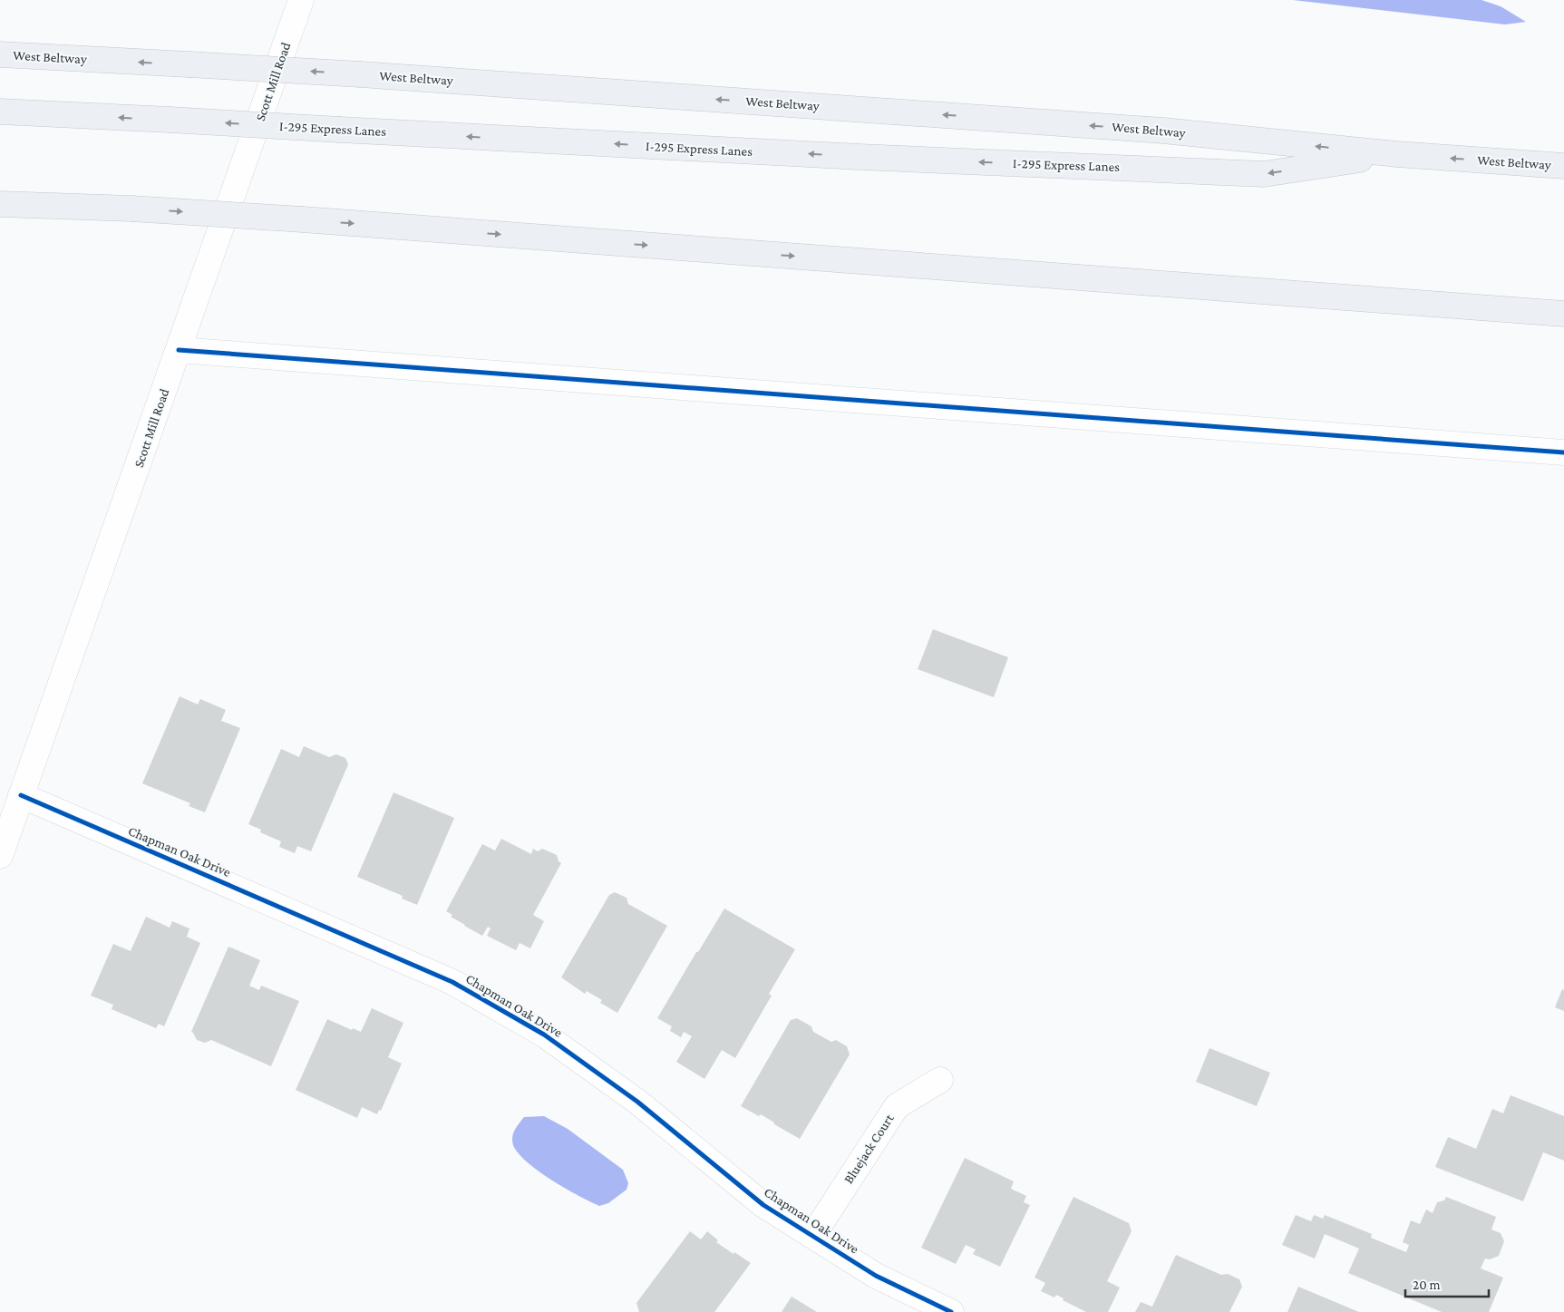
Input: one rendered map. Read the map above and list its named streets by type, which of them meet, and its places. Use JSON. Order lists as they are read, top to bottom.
{
  "streets": {
    "highway": ["West Beltway", "I-295 Express Lanes"],
    "street": ["Scott Mill Road", "Chapman Oak Drive", "Bluejack Court"]
  },
  "crossings": [
    ["West Beltway", "I-295 Express Lanes"],
    ["Scott Mill Road", "Chapman Oak Drive"],
    ["Chapman Oak Drive", "Bluejack Court"]
  ],
  "scale_bar": "20 m"
}
